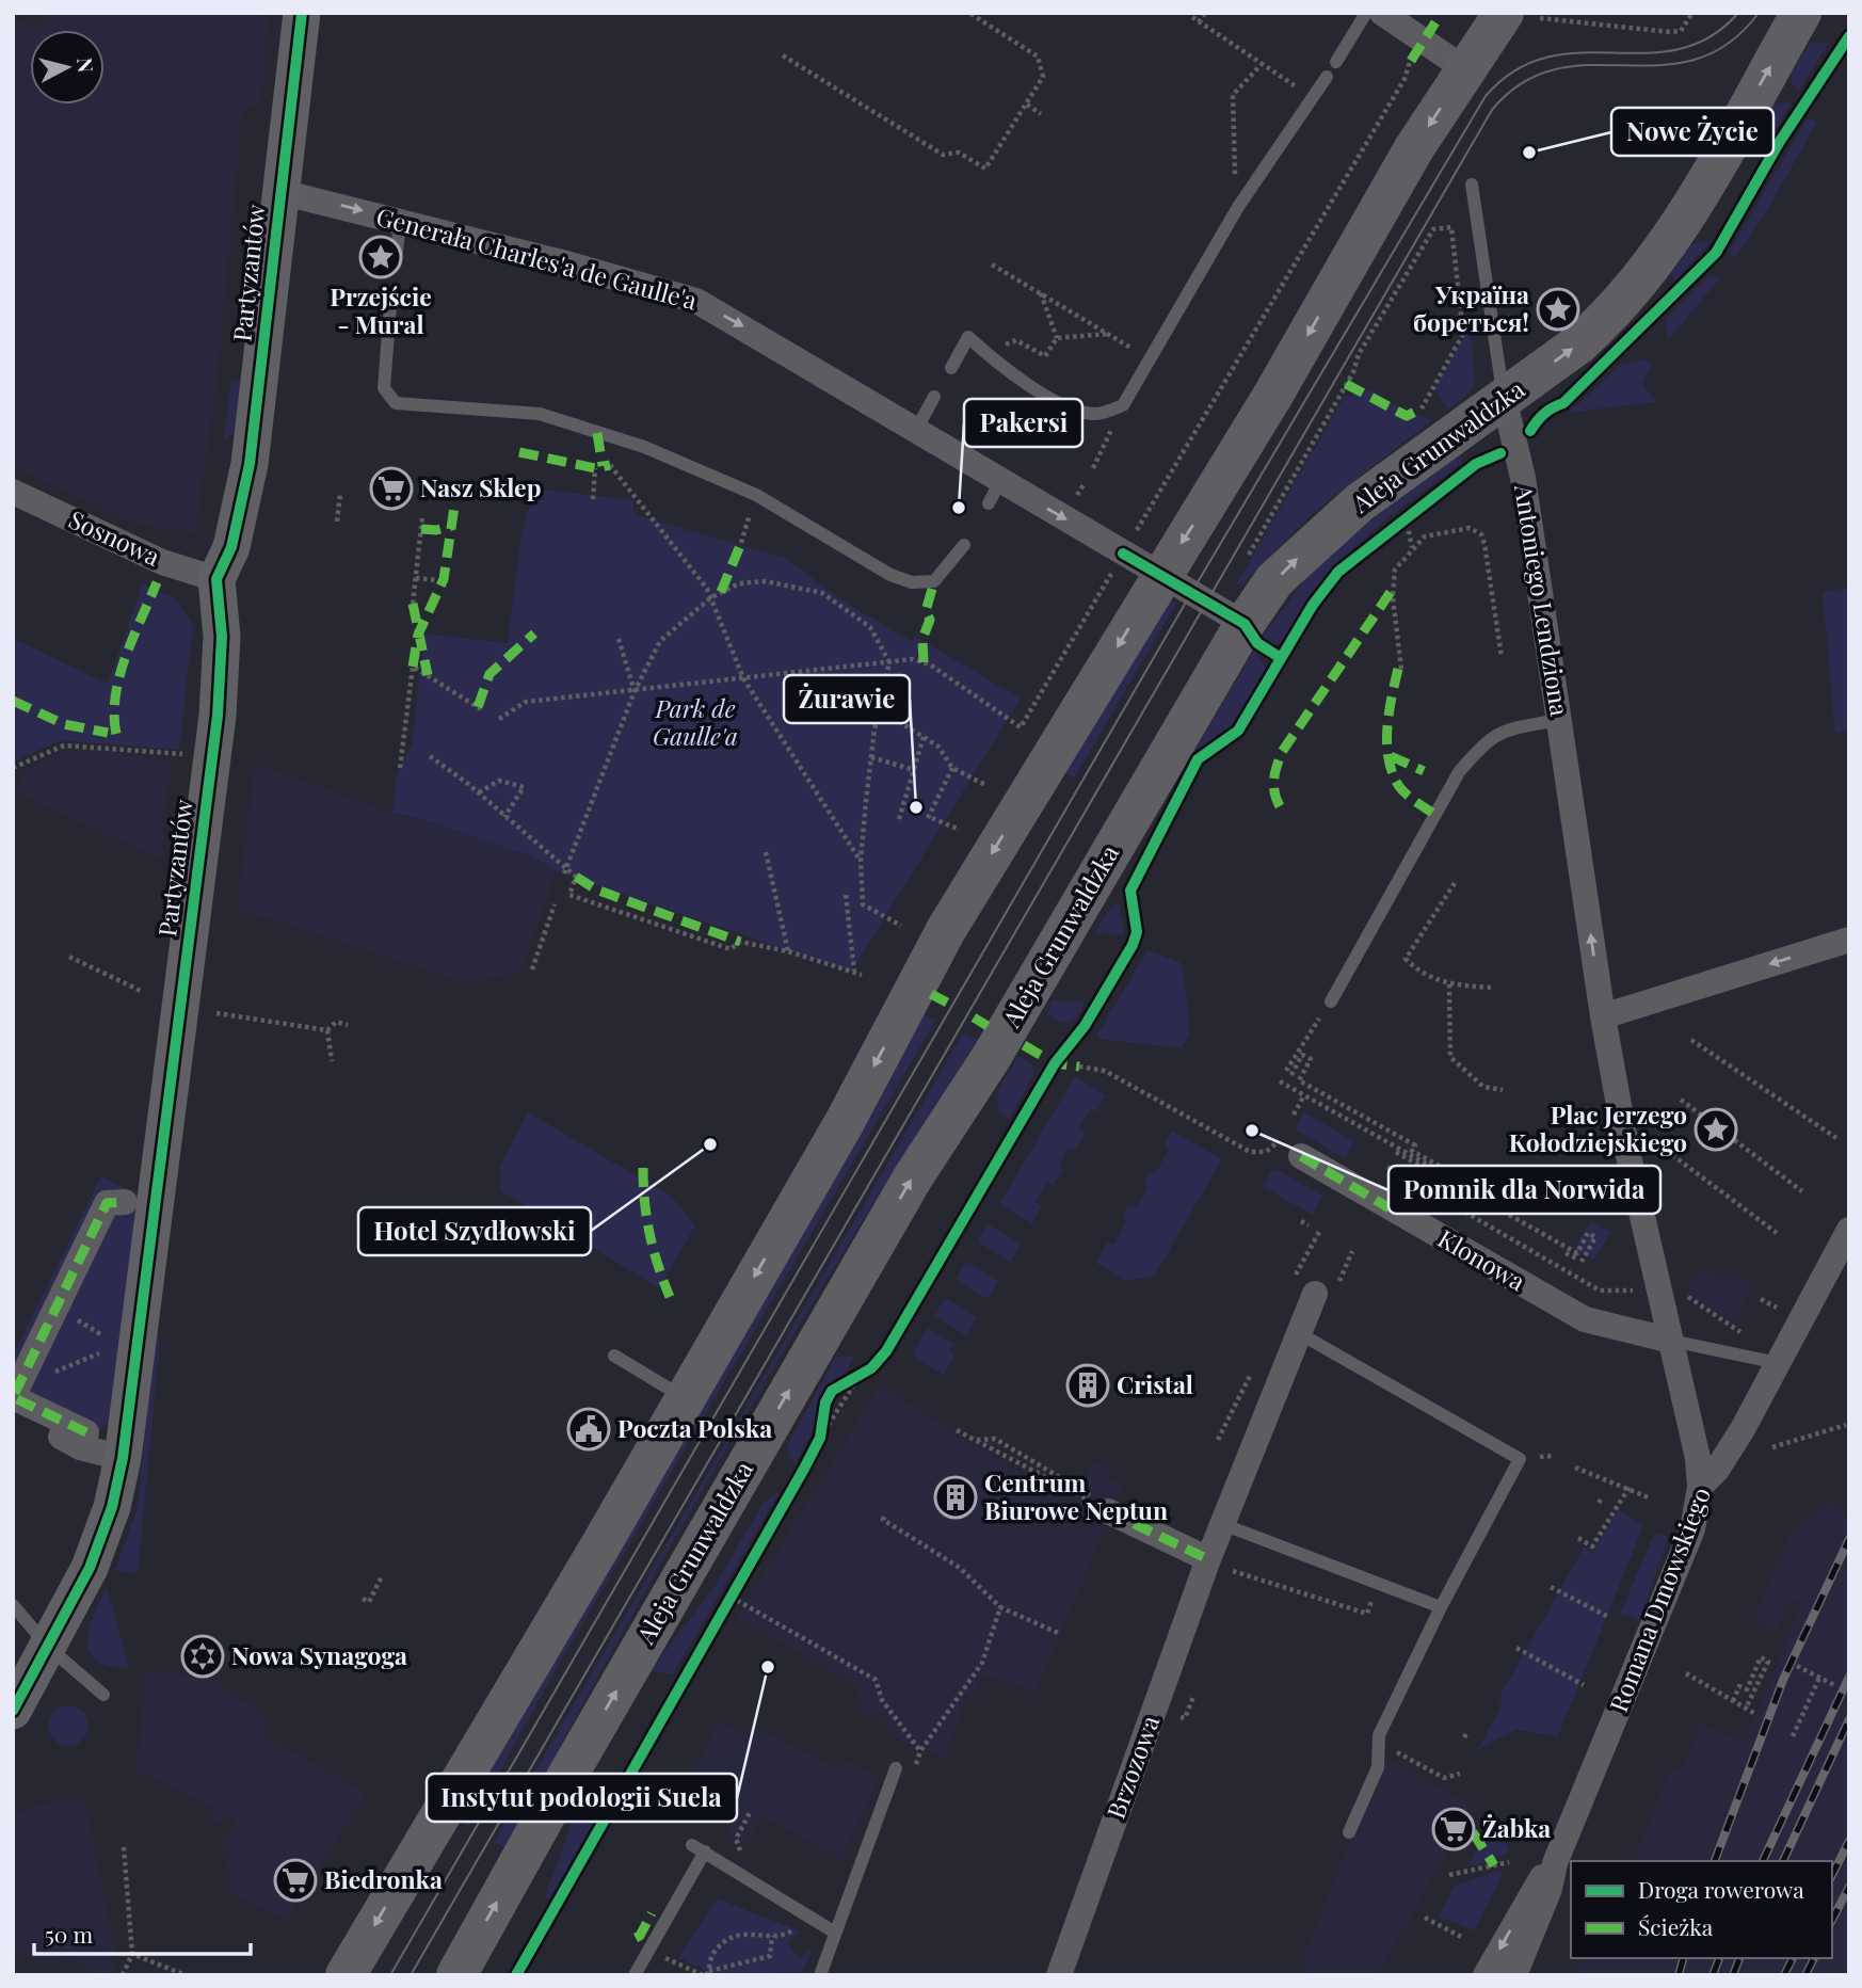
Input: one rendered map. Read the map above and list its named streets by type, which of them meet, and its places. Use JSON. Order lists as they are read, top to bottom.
{
  "streets": {
    "main road": ["Aleja Grunwaldzka"],
    "street": [
      "Generała Charles'a de Gaulle'a",
      "Partyzantów",
      "Sosnowa",
      "Antoniego Lendziona",
      "Klonowa",
      "Romana Dmowskiego",
      "Brzozowa"
    ]
  },
  "crossings": [
    ["Generała Charles'a de Gaulle'a", "Partyzantów"],
    ["Generała Charles'a de Gaulle'a", "Aleja Grunwaldzka"],
    ["Partyzantów", "Sosnowa"],
    ["Aleja Grunwaldzka", "Antoniego Lendziona"],
    ["Antoniego Lendziona", "Klonowa"],
    ["Antoniego Lendziona", "Romana Dmowskiego"]
  ],
  "one_way": ["Generała Charles'a de Gaulle'a"],
  "parks": ["Park de Gaulle'a"],
  "places": {
    "other": [
      "Nowe Życie",
      "Pakersi",
      "Żurawie",
      "Pomnik dla Norwida",
      "Hotel Szydłowski",
      "Instytut podologii Suela"
    ],
    "place": ["Przejście - Mural", "Україна бореться!", "Plac Jerzego Kołodziejskiego"],
    "supermarket": ["Nasz Sklep", "Żabka", "Biedronka"],
    "building": ["Cristal", "Centrum Biurowe Neptun"],
    "public building": ["Poczta Polska"],
    "synagogue": ["Nowa Synagoga"]
  },
  "legend": ["Droga rowerowa", "Ścieżka"],
  "scale_bar": "50 m",
  "north": "right"
}
